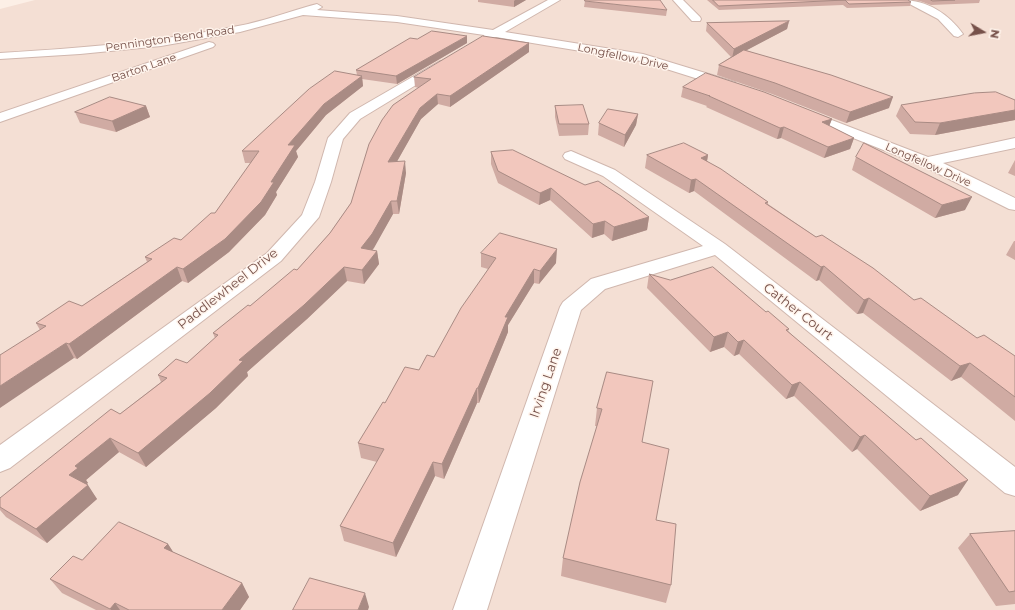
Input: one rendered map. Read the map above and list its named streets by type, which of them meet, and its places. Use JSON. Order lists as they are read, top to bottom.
{
  "streets": {
    "street": [
      "Pennington Bend Road",
      "Longfellow Drive",
      "Barton Lane",
      "Paddlewheel Drive",
      "Cather Court",
      "Irving Lane"
    ]
  },
  "crossings": [
    ["Pennington Bend Road", "Longfellow Drive"],
    ["Pennington Bend Road", "Barton Lane"],
    ["Longfellow Drive", "Paddlewheel Drive"],
    ["Cather Court", "Irving Lane"]
  ],
  "north": "right"
}
